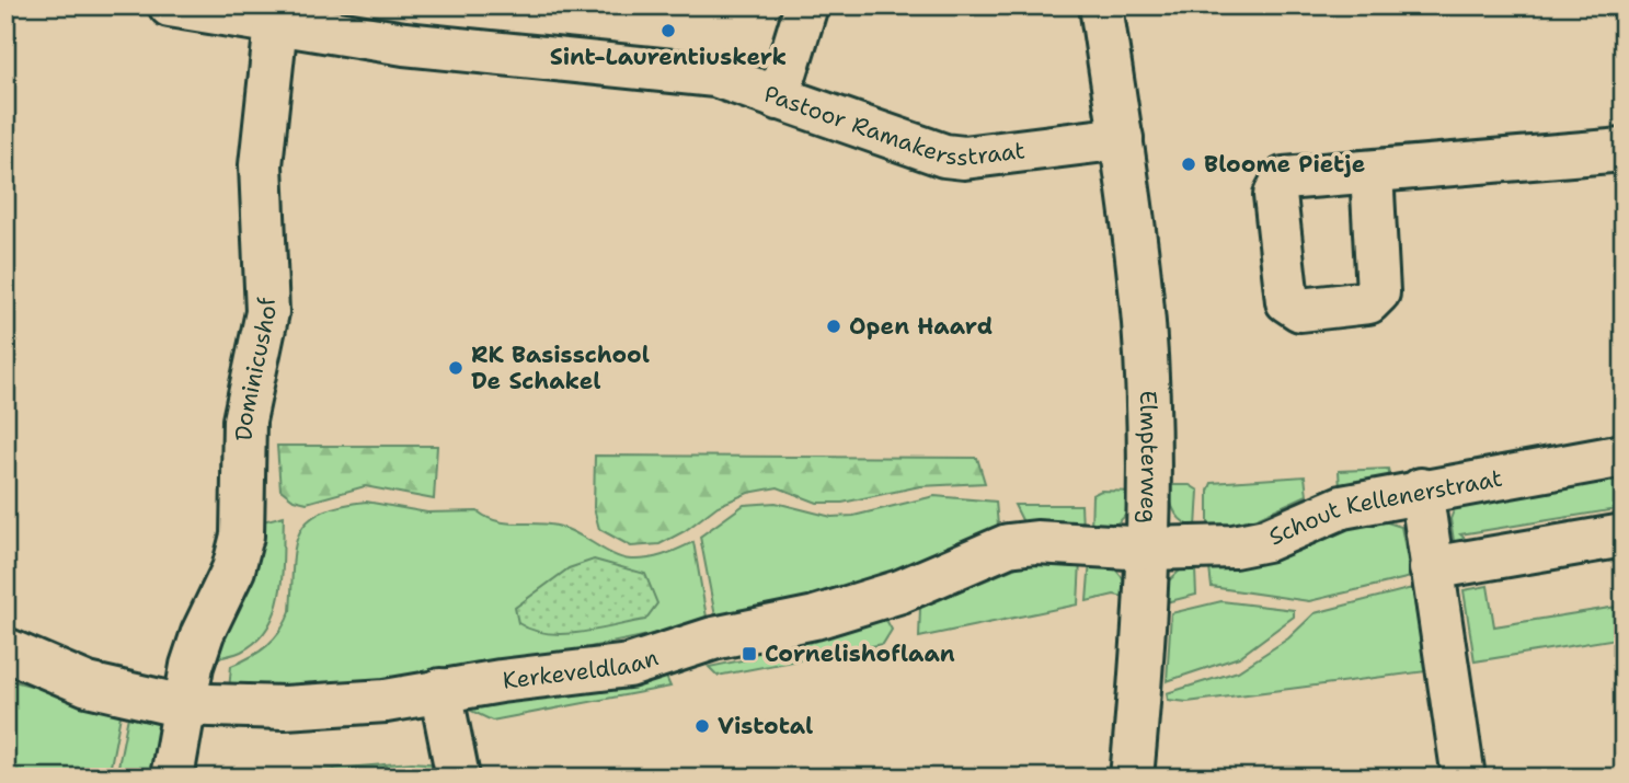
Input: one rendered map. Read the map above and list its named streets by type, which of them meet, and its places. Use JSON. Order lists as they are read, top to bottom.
{
  "streets": {
    "street": [
      "Pastoor Ramakersstraat",
      "Dominicushof",
      "Elmpterweg",
      "Schout Kellenerstraat",
      "Kerkeveldlaan"
    ]
  },
  "crossings": [
    ["Pastoor Ramakersstraat", "Dominicushof"],
    ["Pastoor Ramakersstraat", "Elmpterweg"],
    ["Dominicushof", "Kerkeveldlaan"],
    ["Elmpterweg", "Schout Kellenerstraat"],
    ["Elmpterweg", "Kerkeveldlaan"],
    ["Schout Kellenerstraat", "Kerkeveldlaan"]
  ],
  "places": {
    "other": [
      "Sint-Laurentiuskerk",
      "Bloome Pietje",
      "Open Haard",
      "RK Basisschool De Schakel",
      "Vistotal"
    ],
    "transit": ["Cornelishoflaan"]
  }
}
